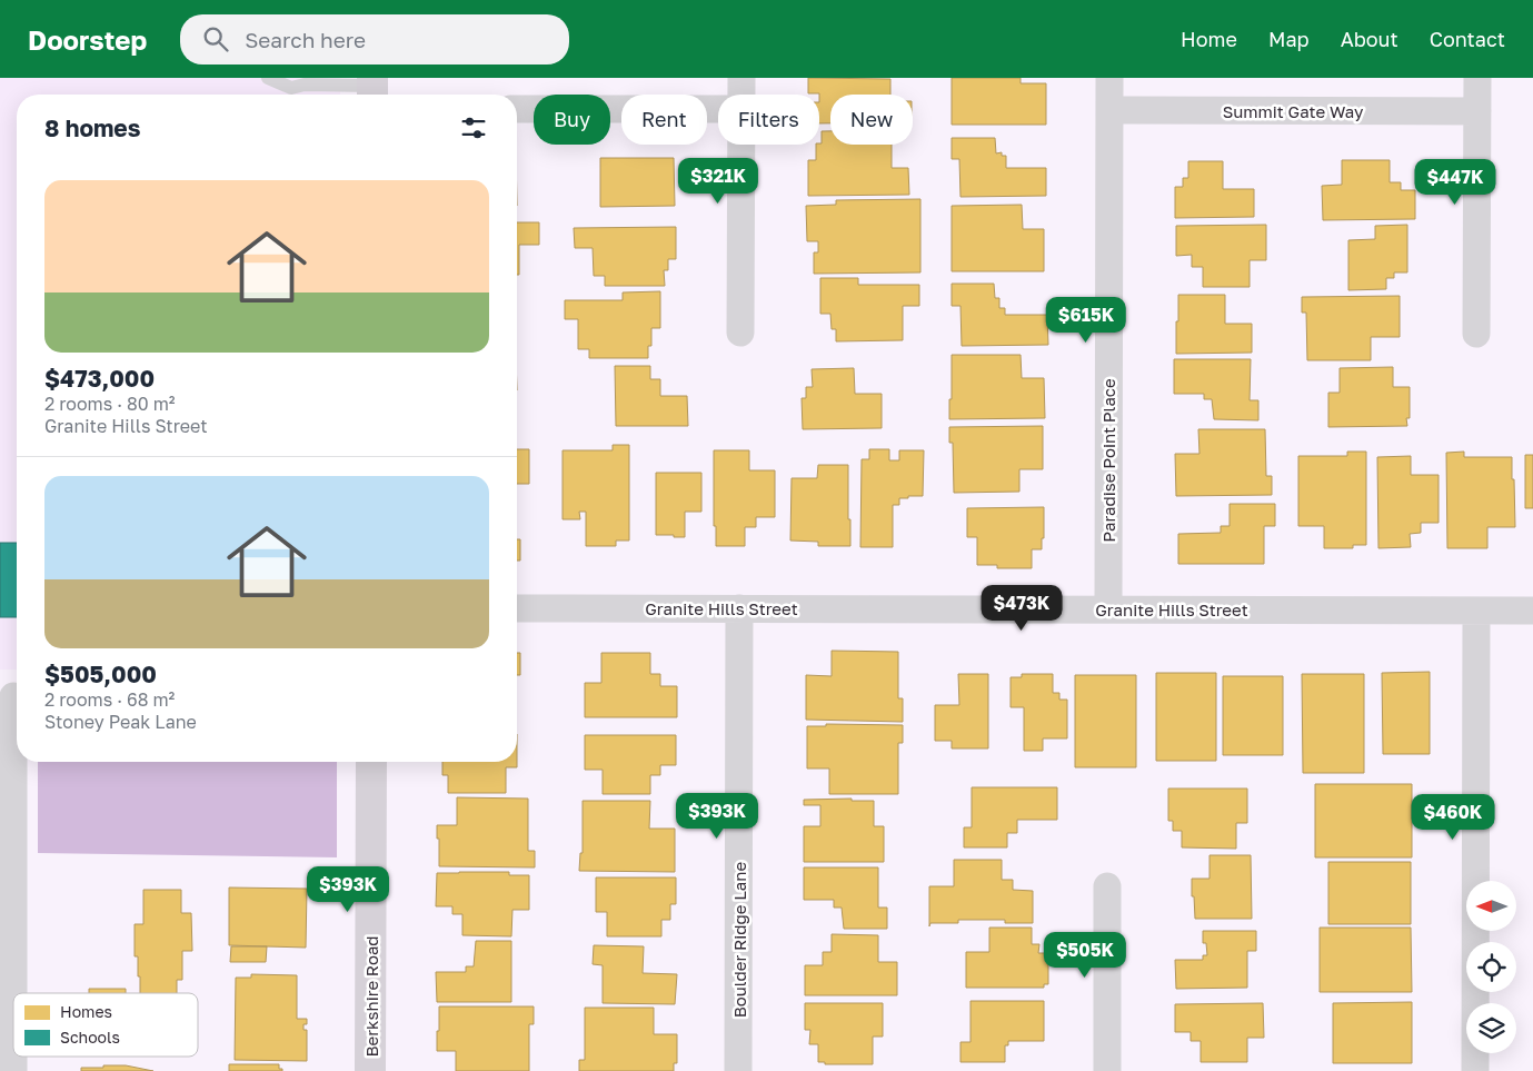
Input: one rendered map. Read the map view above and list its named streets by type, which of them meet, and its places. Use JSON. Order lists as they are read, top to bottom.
{
  "streets": {
    "street": [
      "Summit Gate Way",
      "Paradise Point Place",
      "Granite Hills Street",
      "Boulder Ridge Lane",
      "Berkshire Road"
    ]
  },
  "crossings": [
    ["Summit Gate Way", "Paradise Point Place"],
    ["Paradise Point Place", "Granite Hills Street"],
    ["Granite Hills Street", "Boulder Ridge Lane"]
  ],
  "legend": ["Homes", "Schools"],
  "north": "left",
  "page": {
    "header": "Doorstep",
    "search": "Search here",
    "nav": [
      "Home",
      "Map",
      "About",
      "Contact"
    ],
    "chip": [
      "Buy",
      "Rent",
      "Filters",
      "New"
    ],
    "heading": "8 homes",
    "price": [
      "$321K",
      "$447K",
      "$615K",
      "$473K",
      "$393K",
      "$460K",
      "$393K",
      "$505K"
    ],
    "list": [
      {
        "name": "$473,000",
        "note": "2 rooms · 80 m² · Granite Hills Street"
      },
      {
        "name": "$505,000",
        "note": "2 rooms · 68 m² · Stoney Peak Lane"
      }
    ]
  }
}
